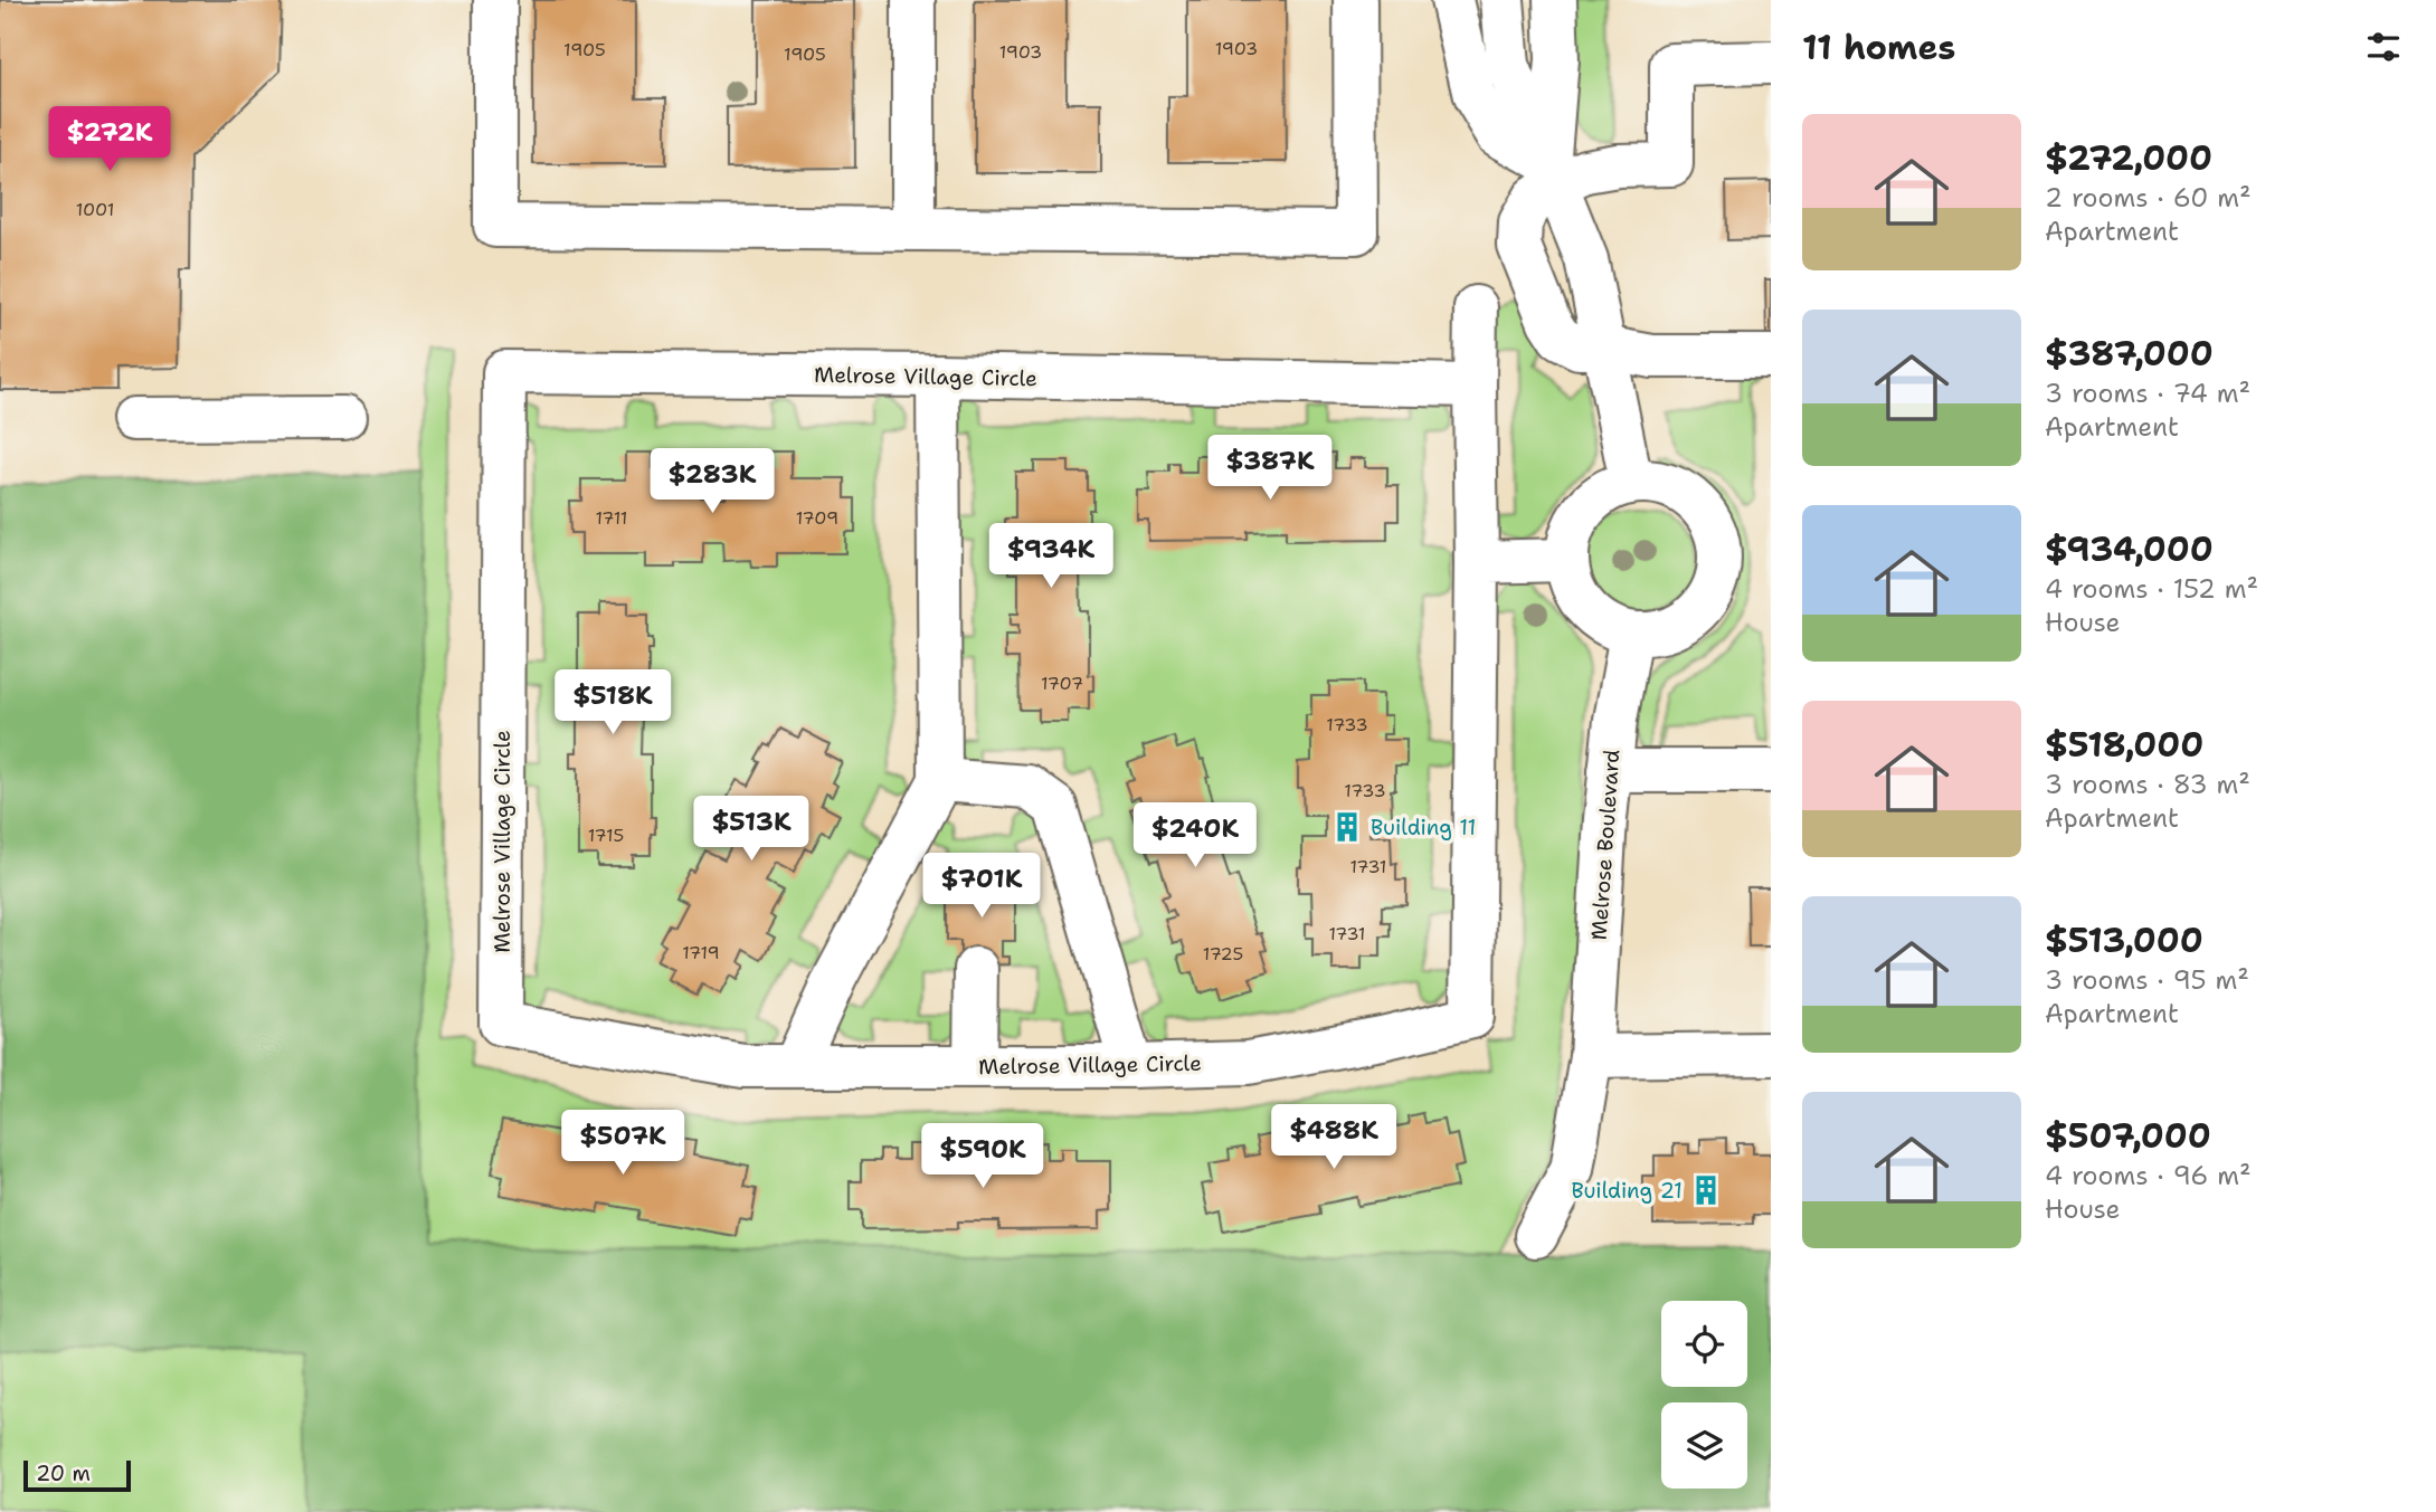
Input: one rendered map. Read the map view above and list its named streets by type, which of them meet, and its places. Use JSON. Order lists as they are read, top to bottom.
{
  "streets": {
    "lane": ["Melrose Village Circle", "Melrose Boulevard"]
  },
  "places": {
    "building": ["Building 11", "Building 21"]
  },
  "house_numbers": [
    "1903",
    "1905",
    "1903",
    "1905",
    "1001",
    "1711",
    "1709",
    "1707",
    "1733",
    "1733",
    "1715",
    "1731",
    "1731",
    "1719",
    "1725"
  ],
  "scale_bar": "20 m",
  "page": {
    "heading": "11 homes",
    "list": [
      {
        "name": "$272,000",
        "note": "2 rooms · 60 m² · Apartment"
      },
      {
        "name": "$387,000",
        "note": "3 rooms · 74 m² · Apartment"
      },
      {
        "name": "$934,000",
        "note": "4 rooms · 152 m² · House"
      },
      {
        "name": "$518,000",
        "note": "3 rooms · 83 m² · Apartment"
      },
      {
        "name": "$513,000",
        "note": "3 rooms · 95 m² · Apartment"
      },
      {
        "name": "$507,000",
        "note": "4 rooms · 96 m² · House"
      }
    ],
    "price": [
      "$272K",
      "$387K",
      "$283K",
      "$934K",
      "$518K",
      "$513K",
      "$240K",
      "$701K",
      "$488K",
      "$507K",
      "$590K"
    ],
    "scale": "20 m"
  }
}
